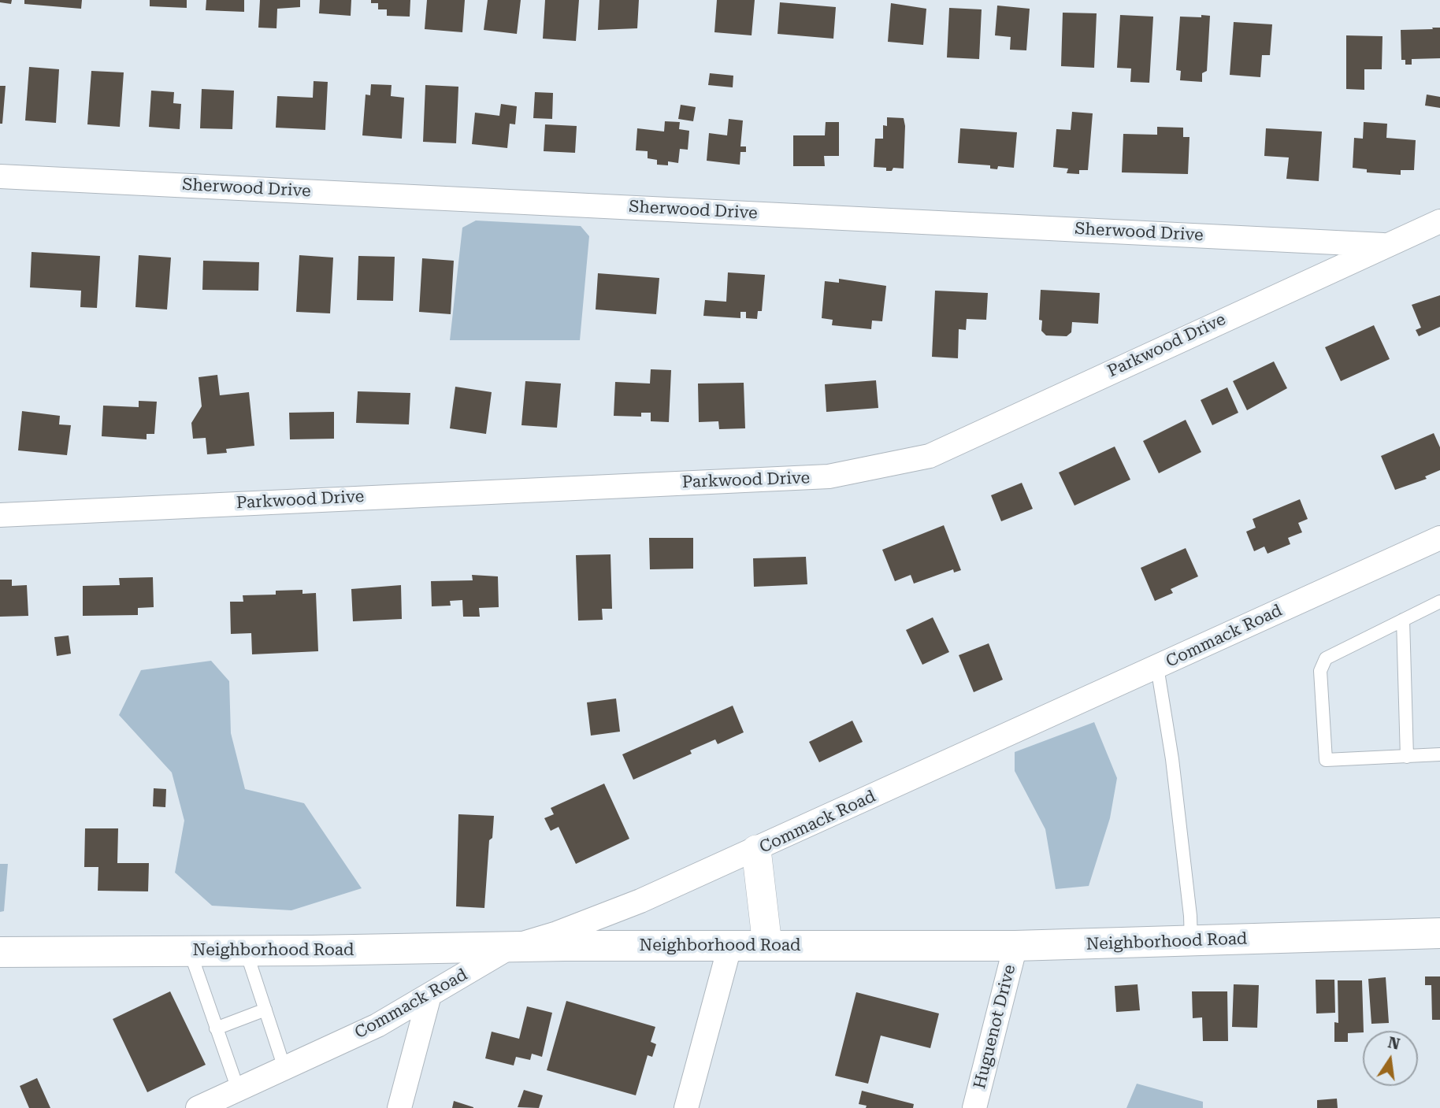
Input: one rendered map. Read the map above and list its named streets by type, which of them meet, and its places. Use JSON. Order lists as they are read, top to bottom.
{
  "streets": {
    "main road": ["Neighborhood Road"],
    "street": [
      "Sherwood Drive",
      "Parkwood Drive",
      "Commack Road",
      "Huguenot Drive"
    ]
  },
  "crossings": [
    ["Sherwood Drive", "Parkwood Drive"],
    ["Commack Road", "Neighborhood Road"],
    ["Neighborhood Road", "Huguenot Drive"]
  ],
  "north": "top"
}
